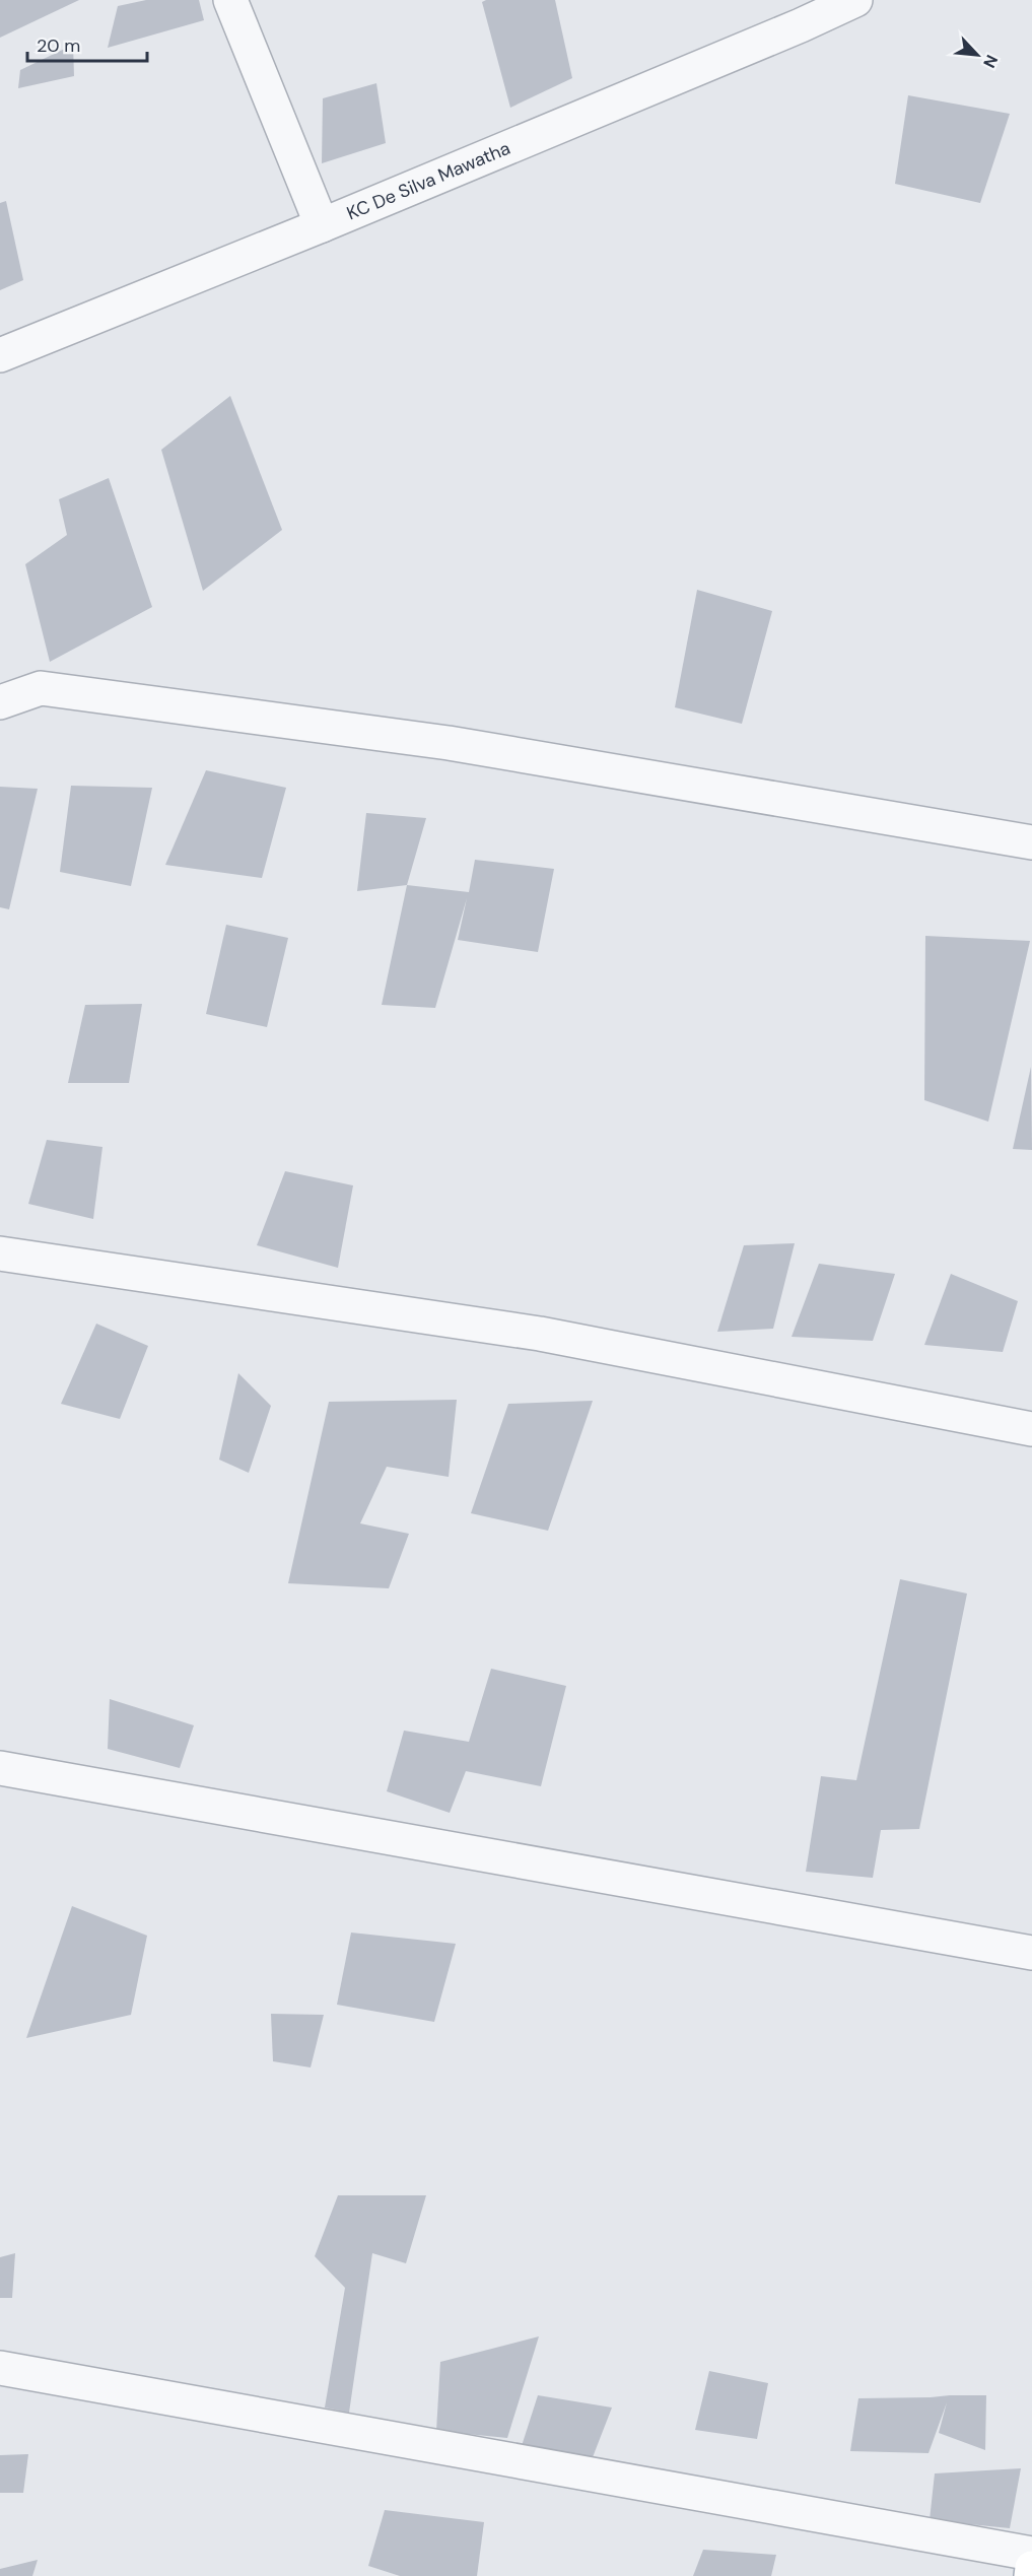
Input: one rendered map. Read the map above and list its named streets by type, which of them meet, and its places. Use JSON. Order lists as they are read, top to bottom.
{
  "streets": {
    "street": ["KC De Silva Mawatha"]
  },
  "scale_bar": "20 m",
  "north": "bottom right"
}
